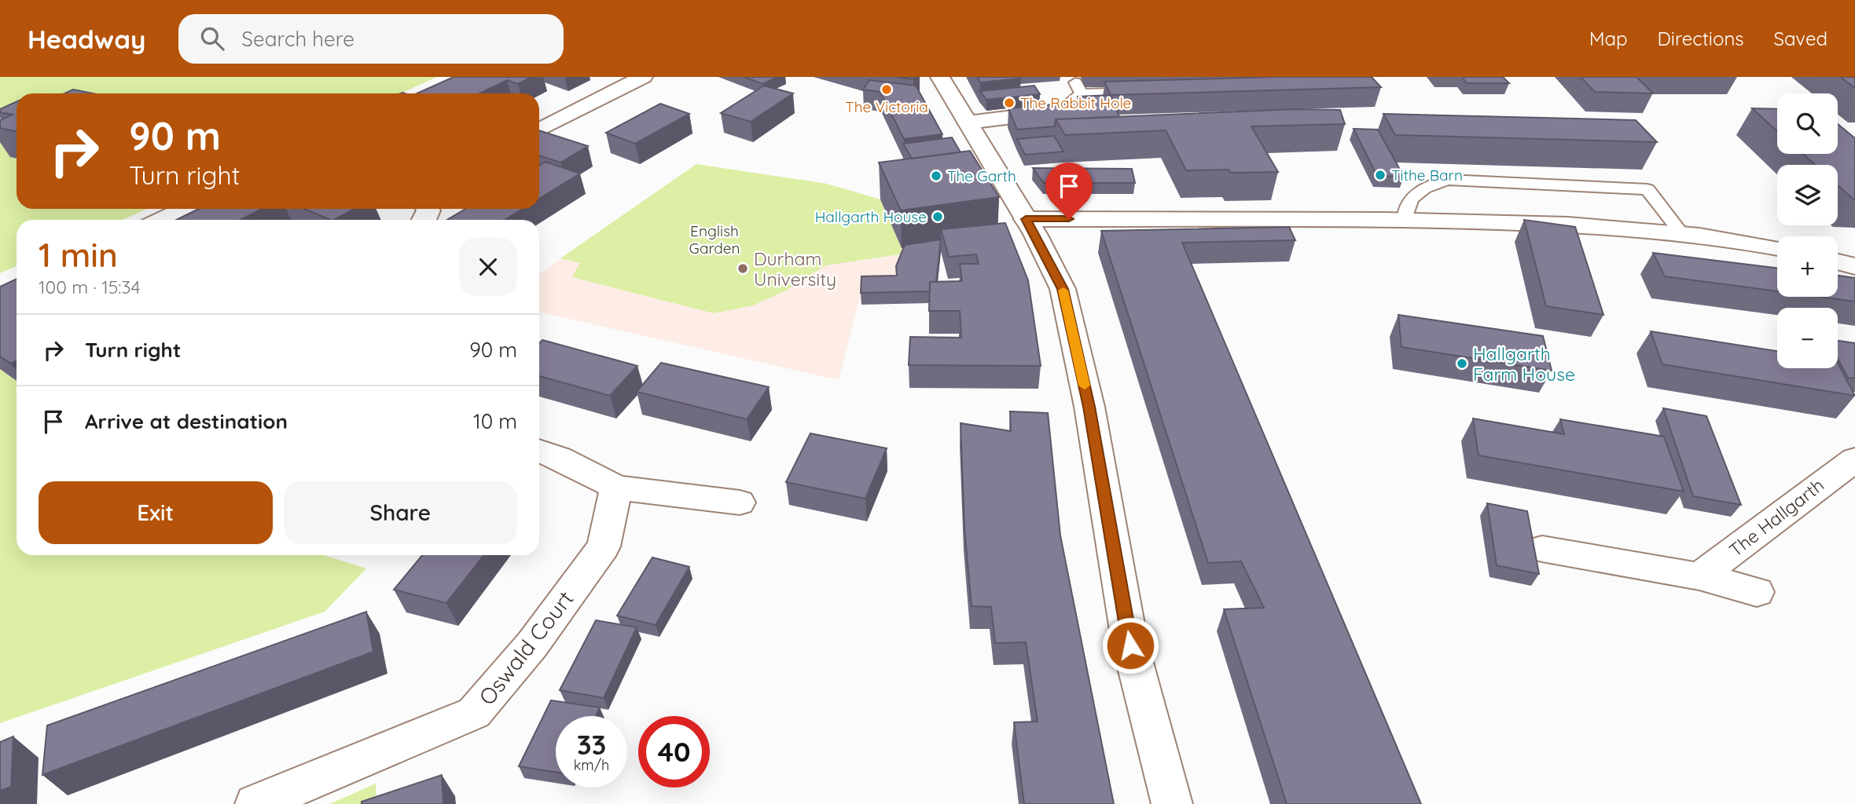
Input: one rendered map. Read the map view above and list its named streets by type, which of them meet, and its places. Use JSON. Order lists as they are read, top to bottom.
{
  "streets": {
    "street": ["The Hallgarth", "Oswald Court"]
  },
  "parks": ["English Garden"],
  "places": [
    "The Victoria",
    "The Rabbit Hole",
    "Tithe Barn",
    "The Garth",
    "Hallgarth House",
    "Durham University",
    "Hallgarth Farm House"
  ],
  "page": {
    "header": "Headway",
    "search": "Search here",
    "nav": ["Map", "Directions", "Saved"],
    "map_buttons": ["+", "−"],
    "turn": ["90 m", "Turn right"],
    "heading": ["1 min", "100 m · 15:34"],
    "list": [
      {
        "name": "Turn right",
        "value": "90 m"
      },
      {
        "name": "Arrive at destination",
        "value": "10 m"
      }
    ],
    "buttons": ["Exit", "Share"],
    "speed": "33 km/h",
    "limit": "40"
  }
}
